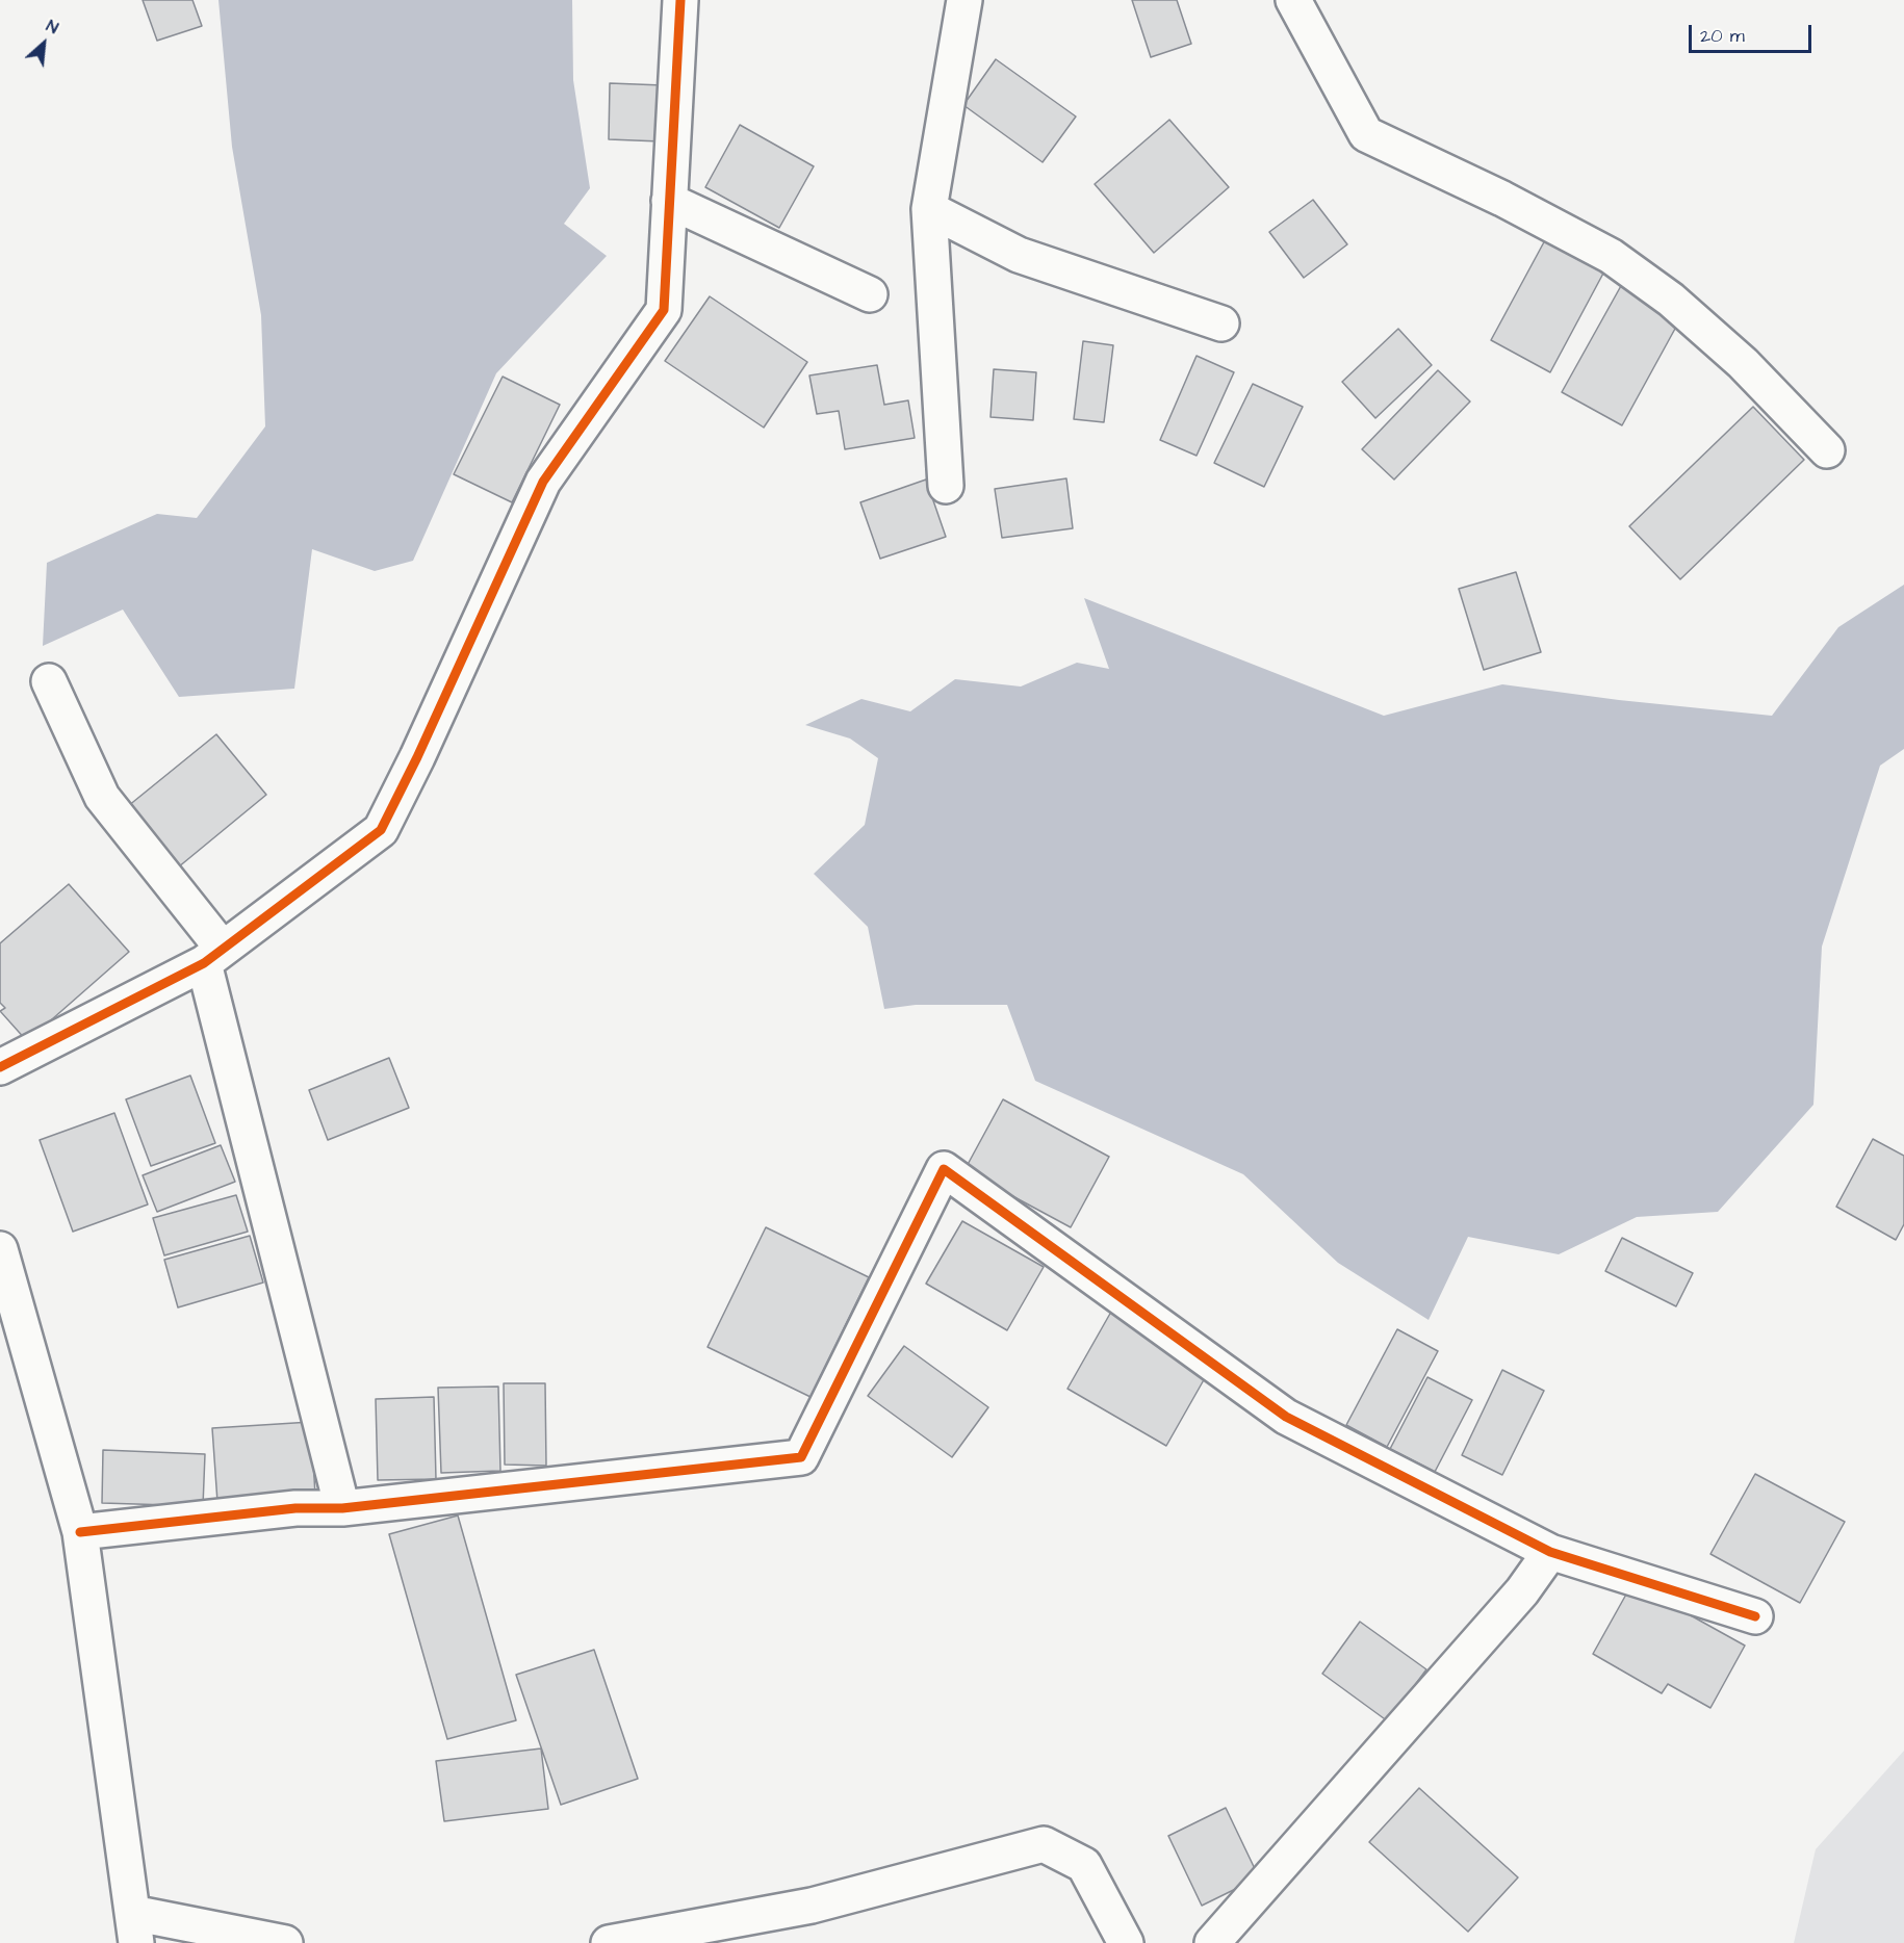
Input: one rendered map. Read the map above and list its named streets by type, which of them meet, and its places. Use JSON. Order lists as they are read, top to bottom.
{
  "scale_bar": "20 m",
  "north": "top right"
}
